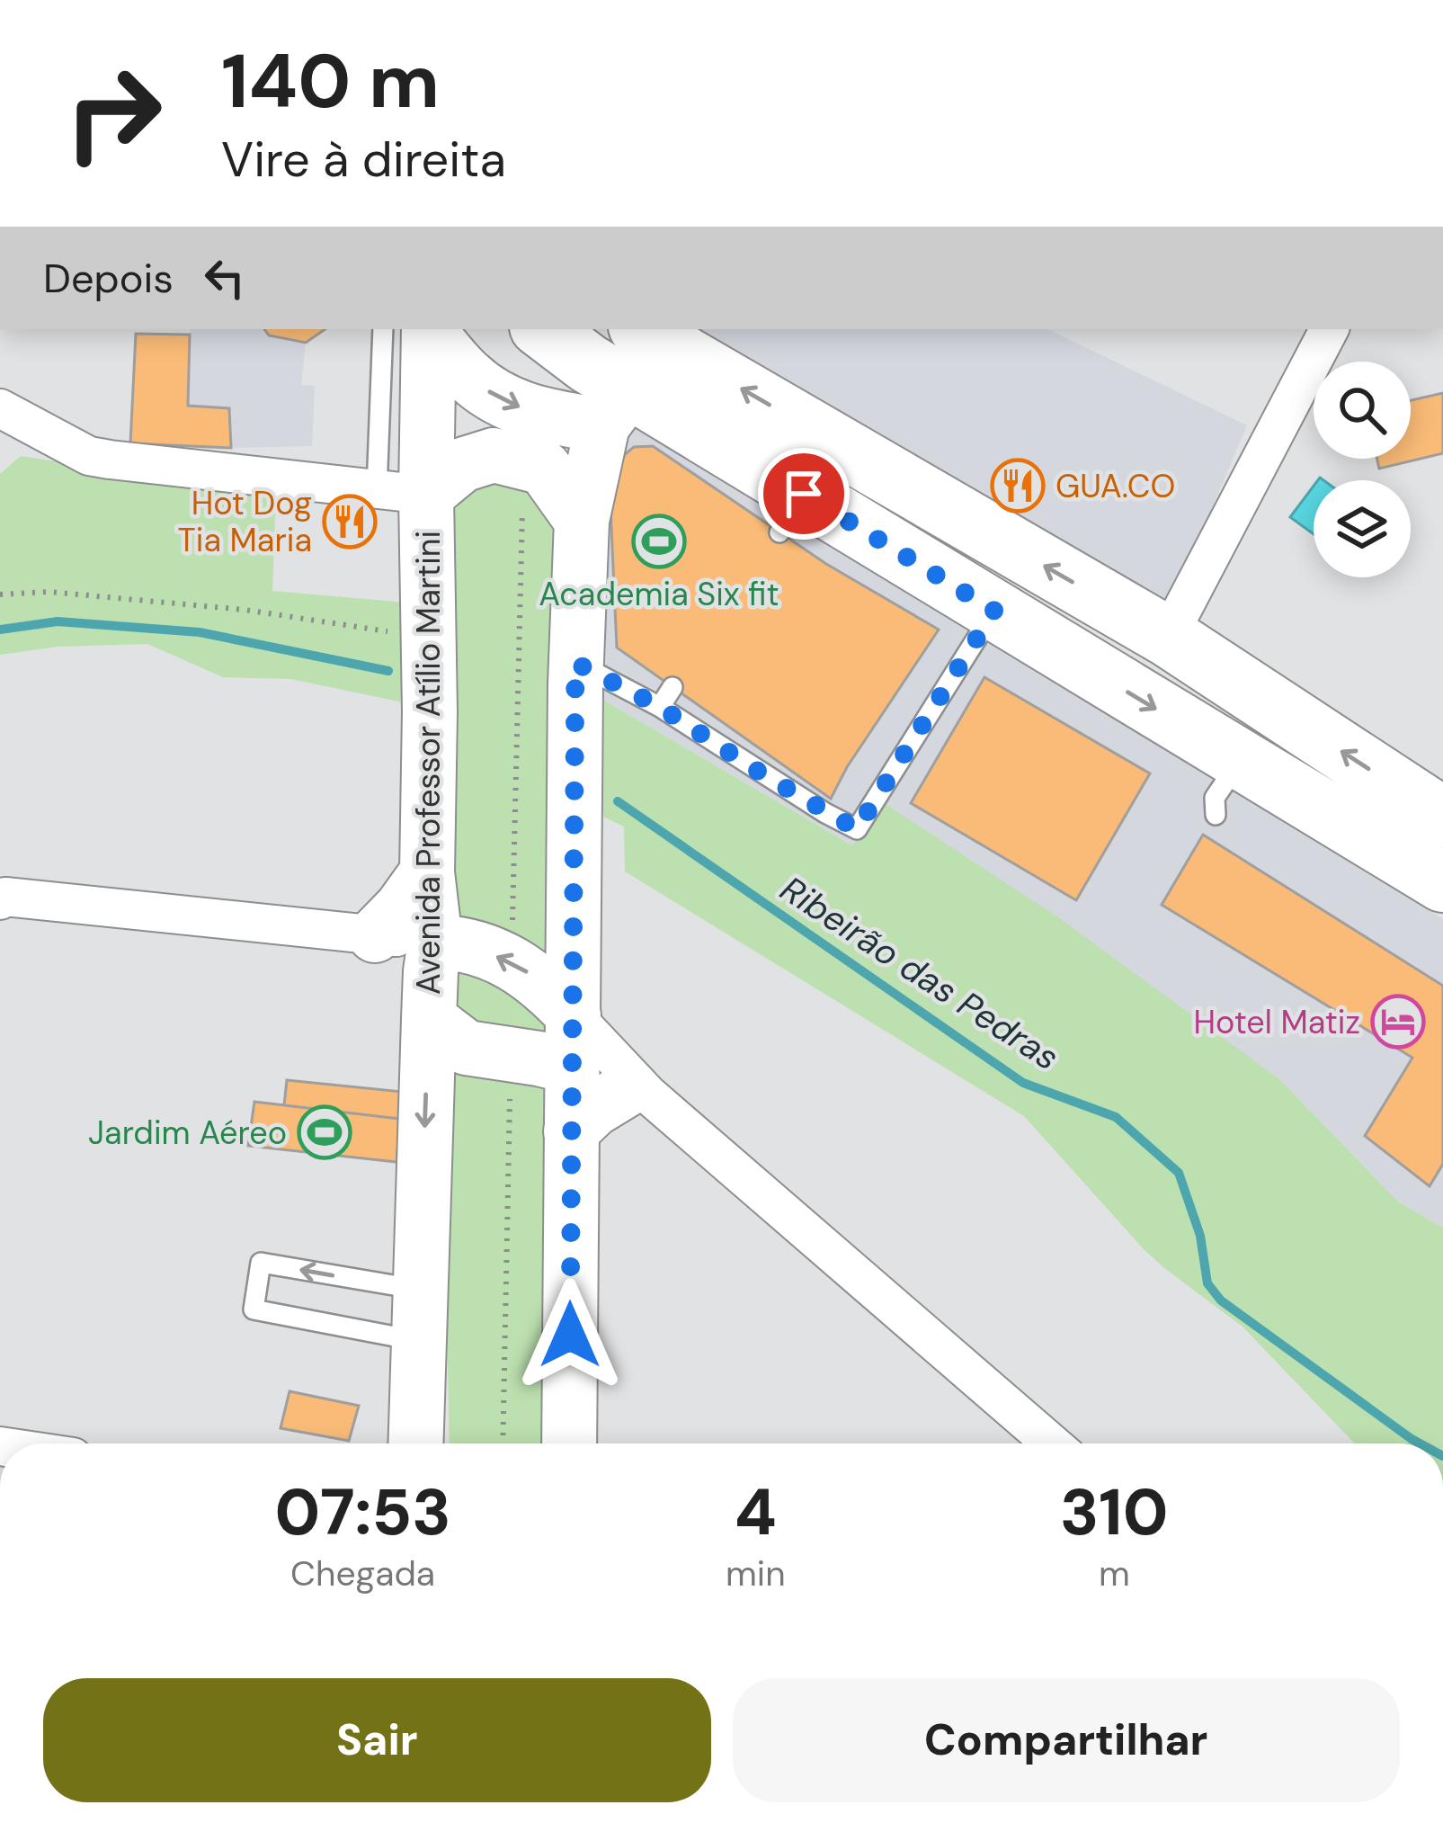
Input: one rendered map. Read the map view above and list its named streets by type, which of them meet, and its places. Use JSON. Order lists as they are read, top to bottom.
{
  "streets": {
    "main road": ["Avenida Professor Atílio Martini"]
  },
  "water": ["Ribeirão das Pedras"],
  "places": {
    "restaurant": ["GUA.CO", "Hot Dog Tia Maria"],
    "sports": ["Academia Six fit", "Jardim Aéreo"],
    "hotel": ["Hotel Matiz"]
  },
  "page": {
    "turn": ["140 m", "Vire à direita"],
    "then": "Depois",
    "eta": [
      "07:53",
      "Chegada",
      "4",
      "min",
      "310",
      "m"
    ],
    "buttons": ["Sair", "Compartilhar"]
  }
}
